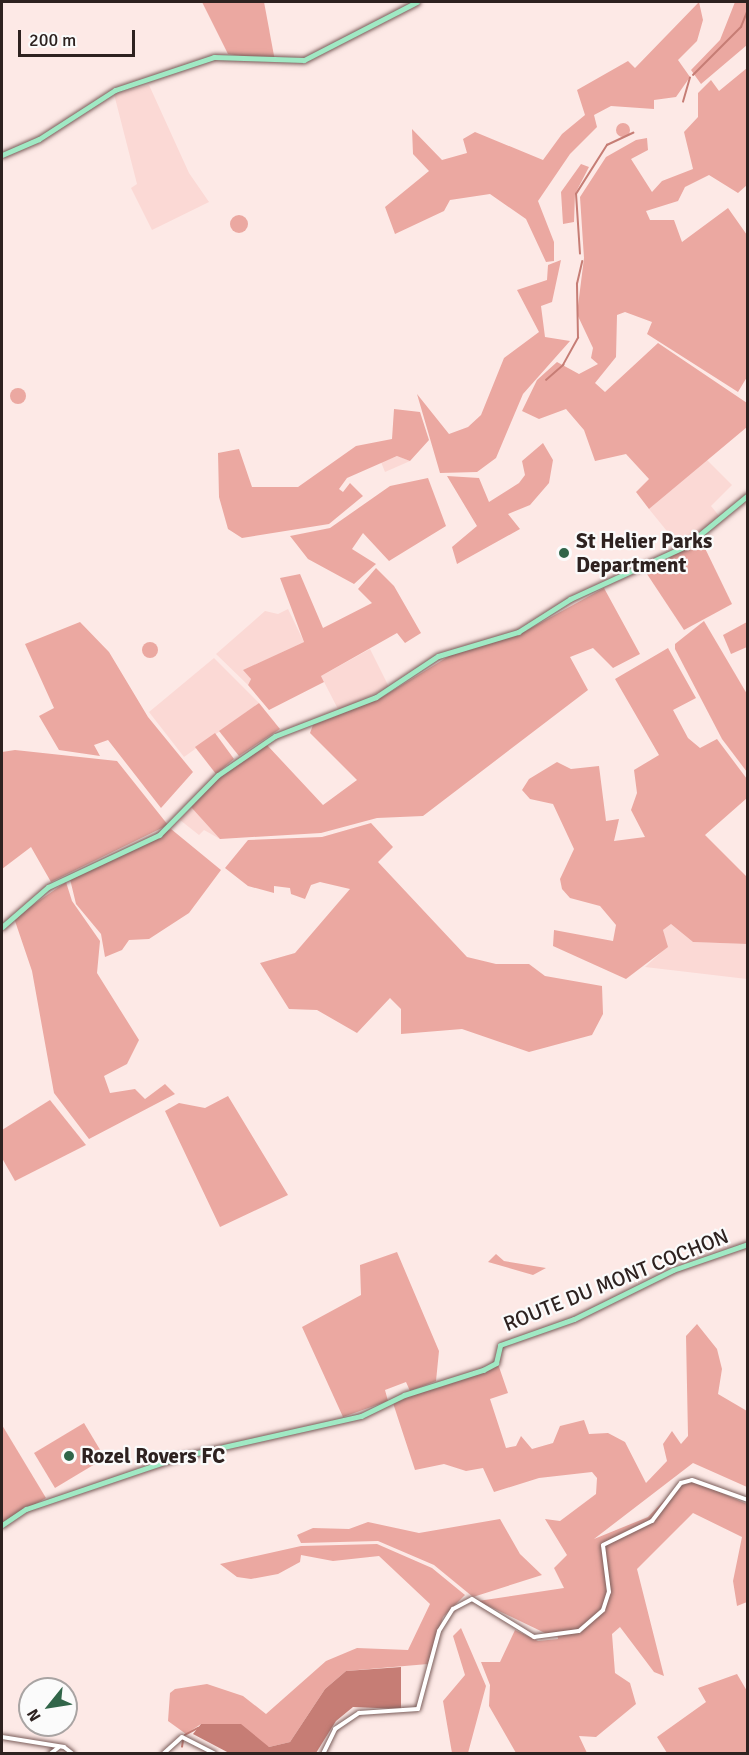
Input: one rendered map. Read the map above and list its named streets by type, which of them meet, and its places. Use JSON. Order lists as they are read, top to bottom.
{
  "streets": {
    "main road": ["ROUTE DU MONT COCHON"]
  },
  "places": ["St Helier Parks Department", "Rozel Rovers FC"],
  "scale_bar": "200 m",
  "north": "bottom left"
}
